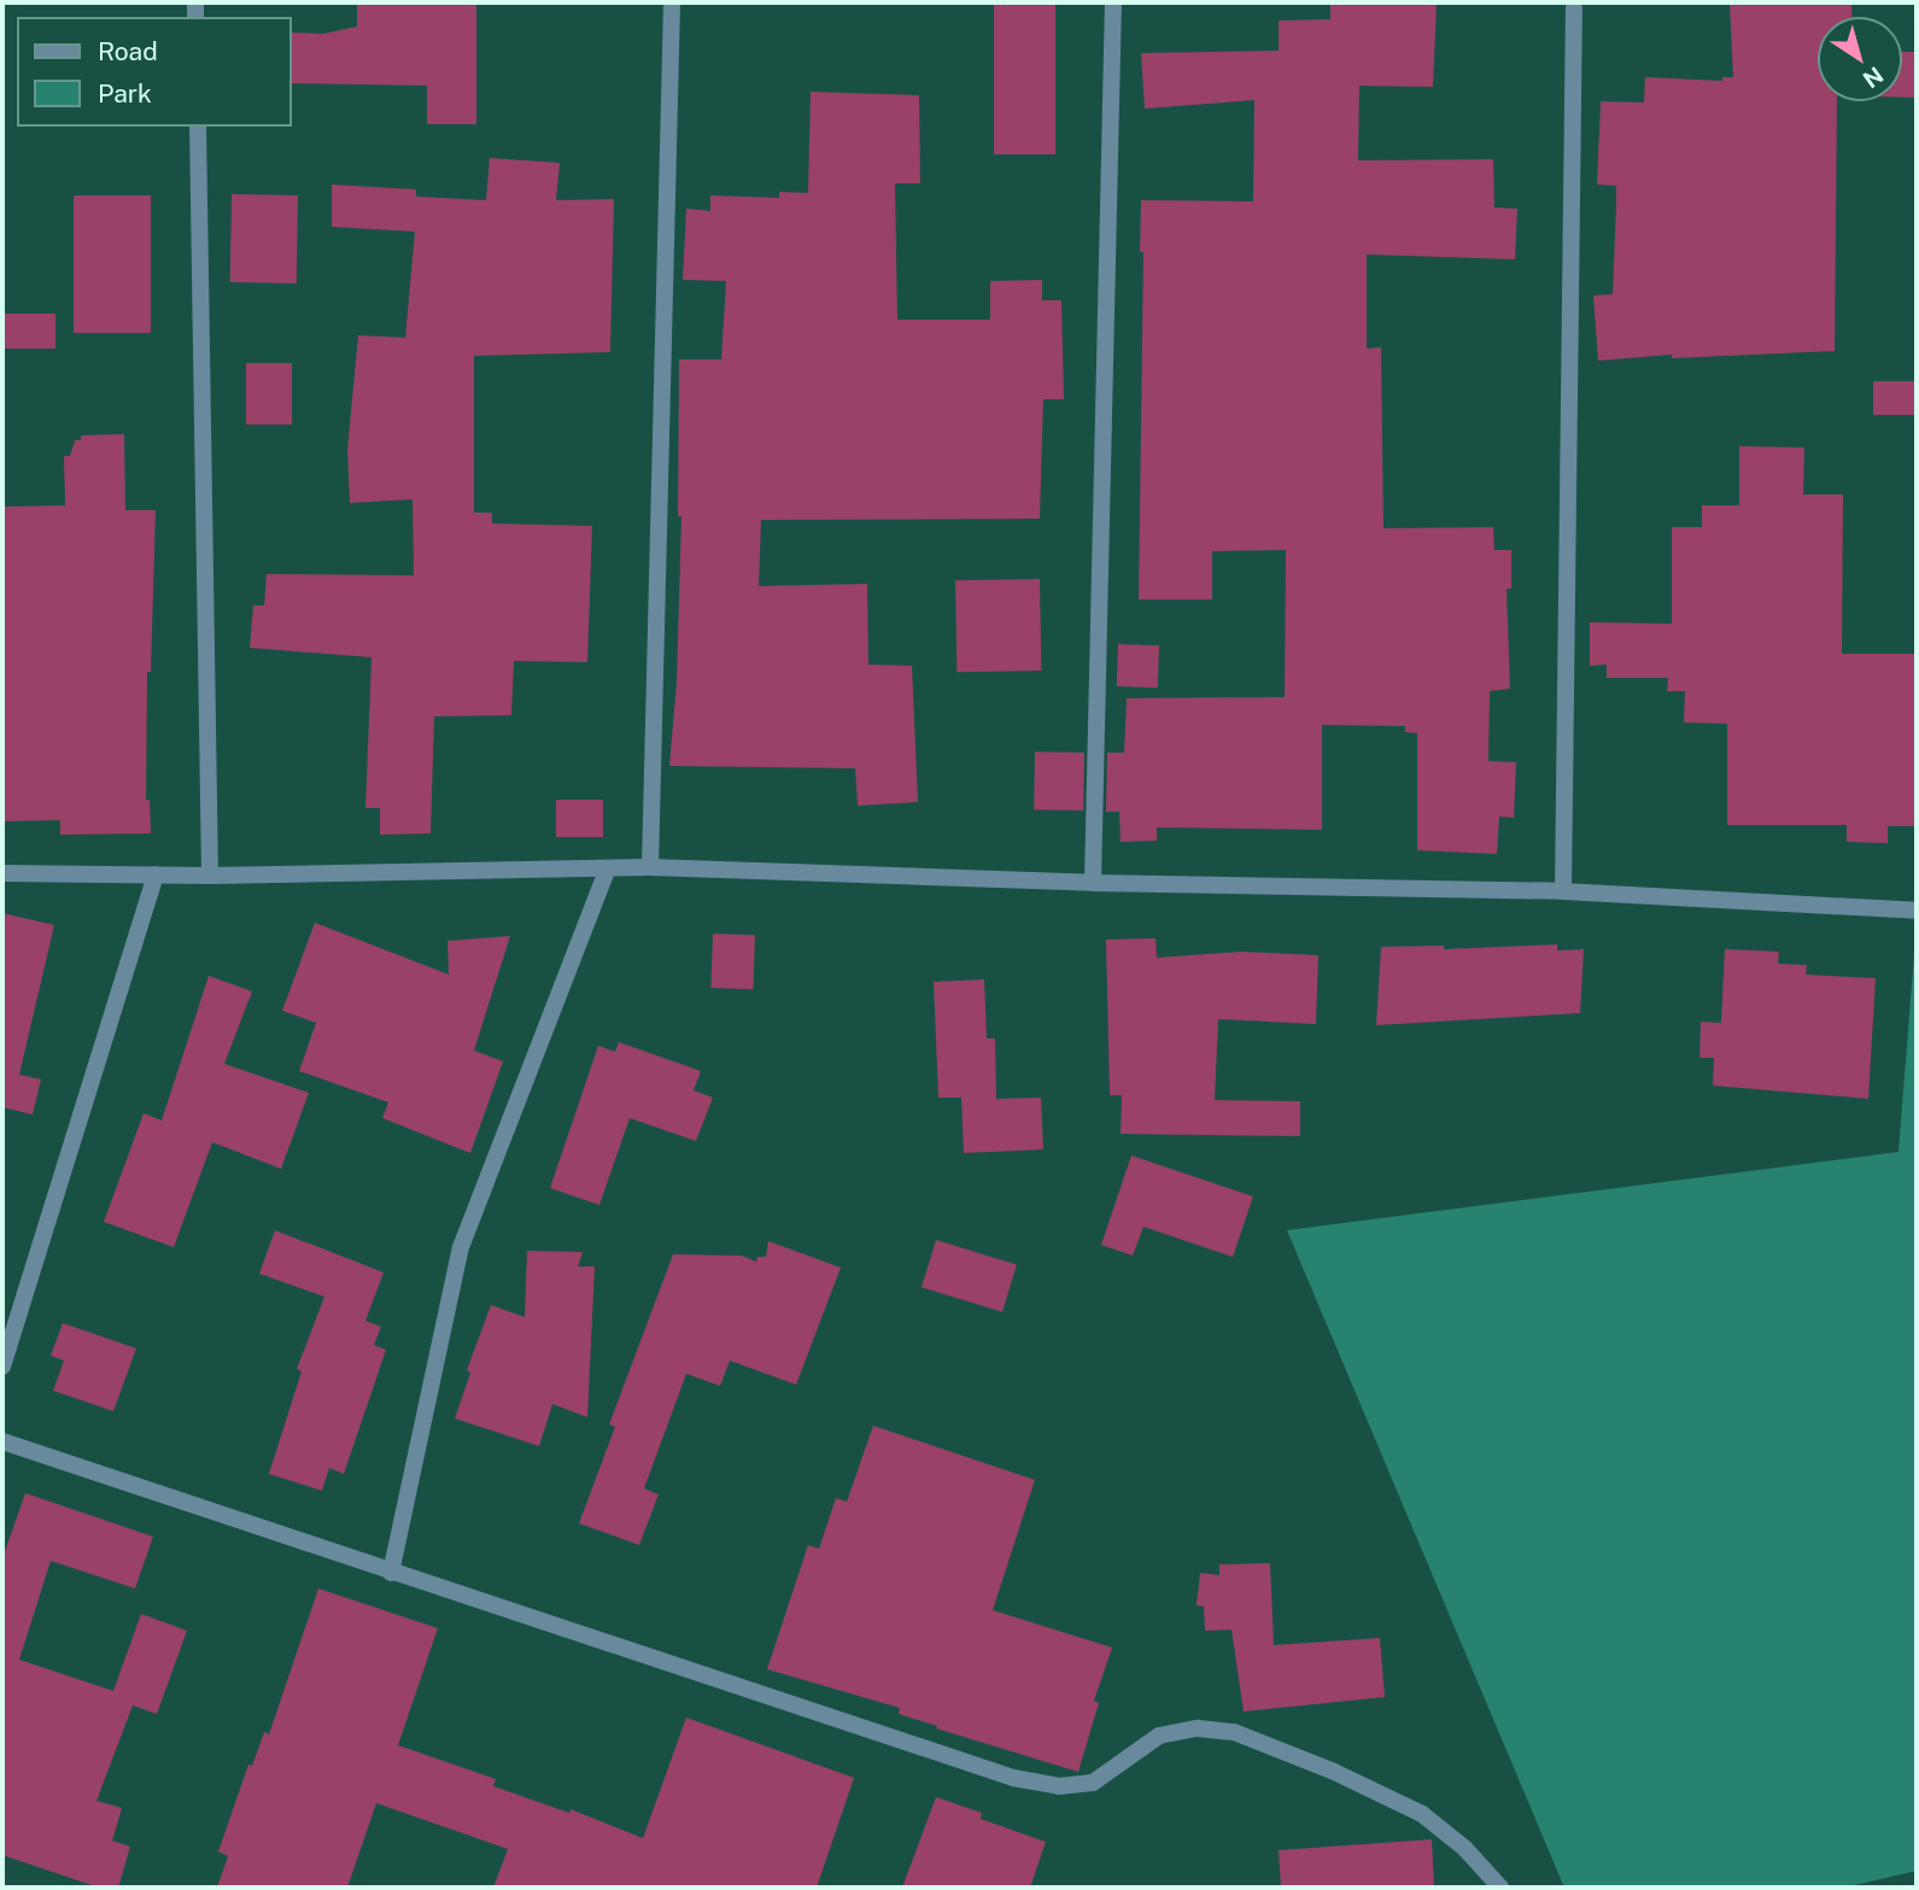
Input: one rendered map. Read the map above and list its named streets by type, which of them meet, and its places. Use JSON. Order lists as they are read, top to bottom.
{
  "legend": ["Road", "Park"],
  "north": "bottom right"
}
